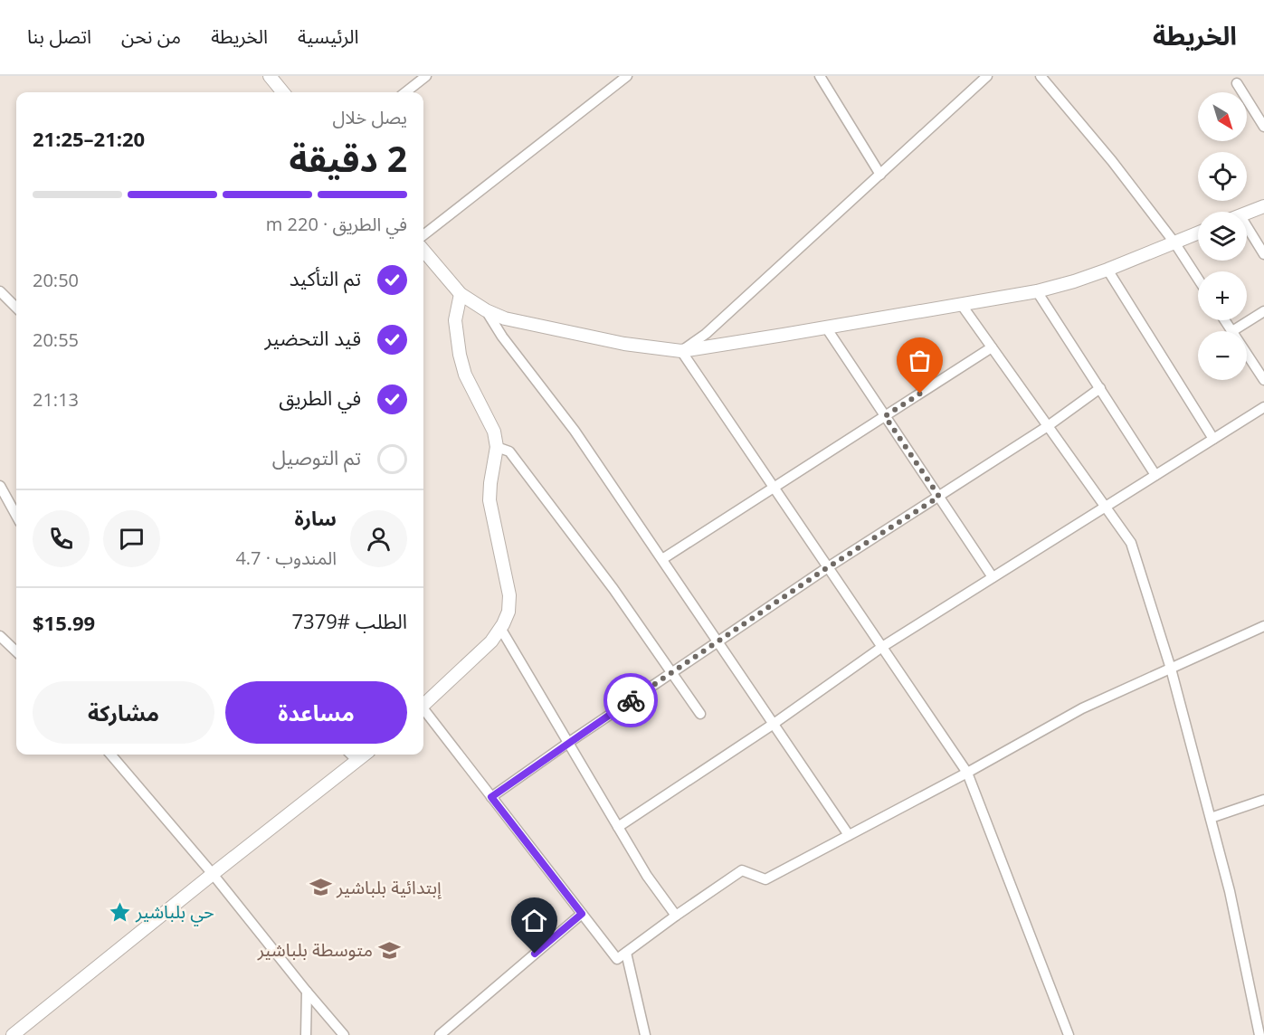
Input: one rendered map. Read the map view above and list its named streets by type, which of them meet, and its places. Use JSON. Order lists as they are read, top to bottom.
{
  "places": {
    "school or university": ["إبتدائية بلباشير", "متوسطة بلباشير"],
    "place": ["حي بلباشير"]
  },
  "north": "bottom right",
  "page": {
    "header": "الخريطة",
    "nav": [
      "الرئيسية",
      "الخريطة",
      "من نحن",
      "اتصل بنا"
    ],
    "map_buttons": ["+", "−"],
    "heading": ["2 دقيقة", "يصل خلال", "21:20–21:25"],
    "panel": [
      "سارة",
      "المندوب · 4.7",
      "الطلب #7379",
      "$15.99"
    ],
    "bar": "في الطريق · 220 m",
    "list": [
      ["تم التأكيد", "20:50"],
      ["قيد التحضير", "20:55"],
      ["في الطريق", "21:13"],
      "تم التوصيل"
    ],
    "buttons": ["مساعدة", "مشاركة"]
  }
}
